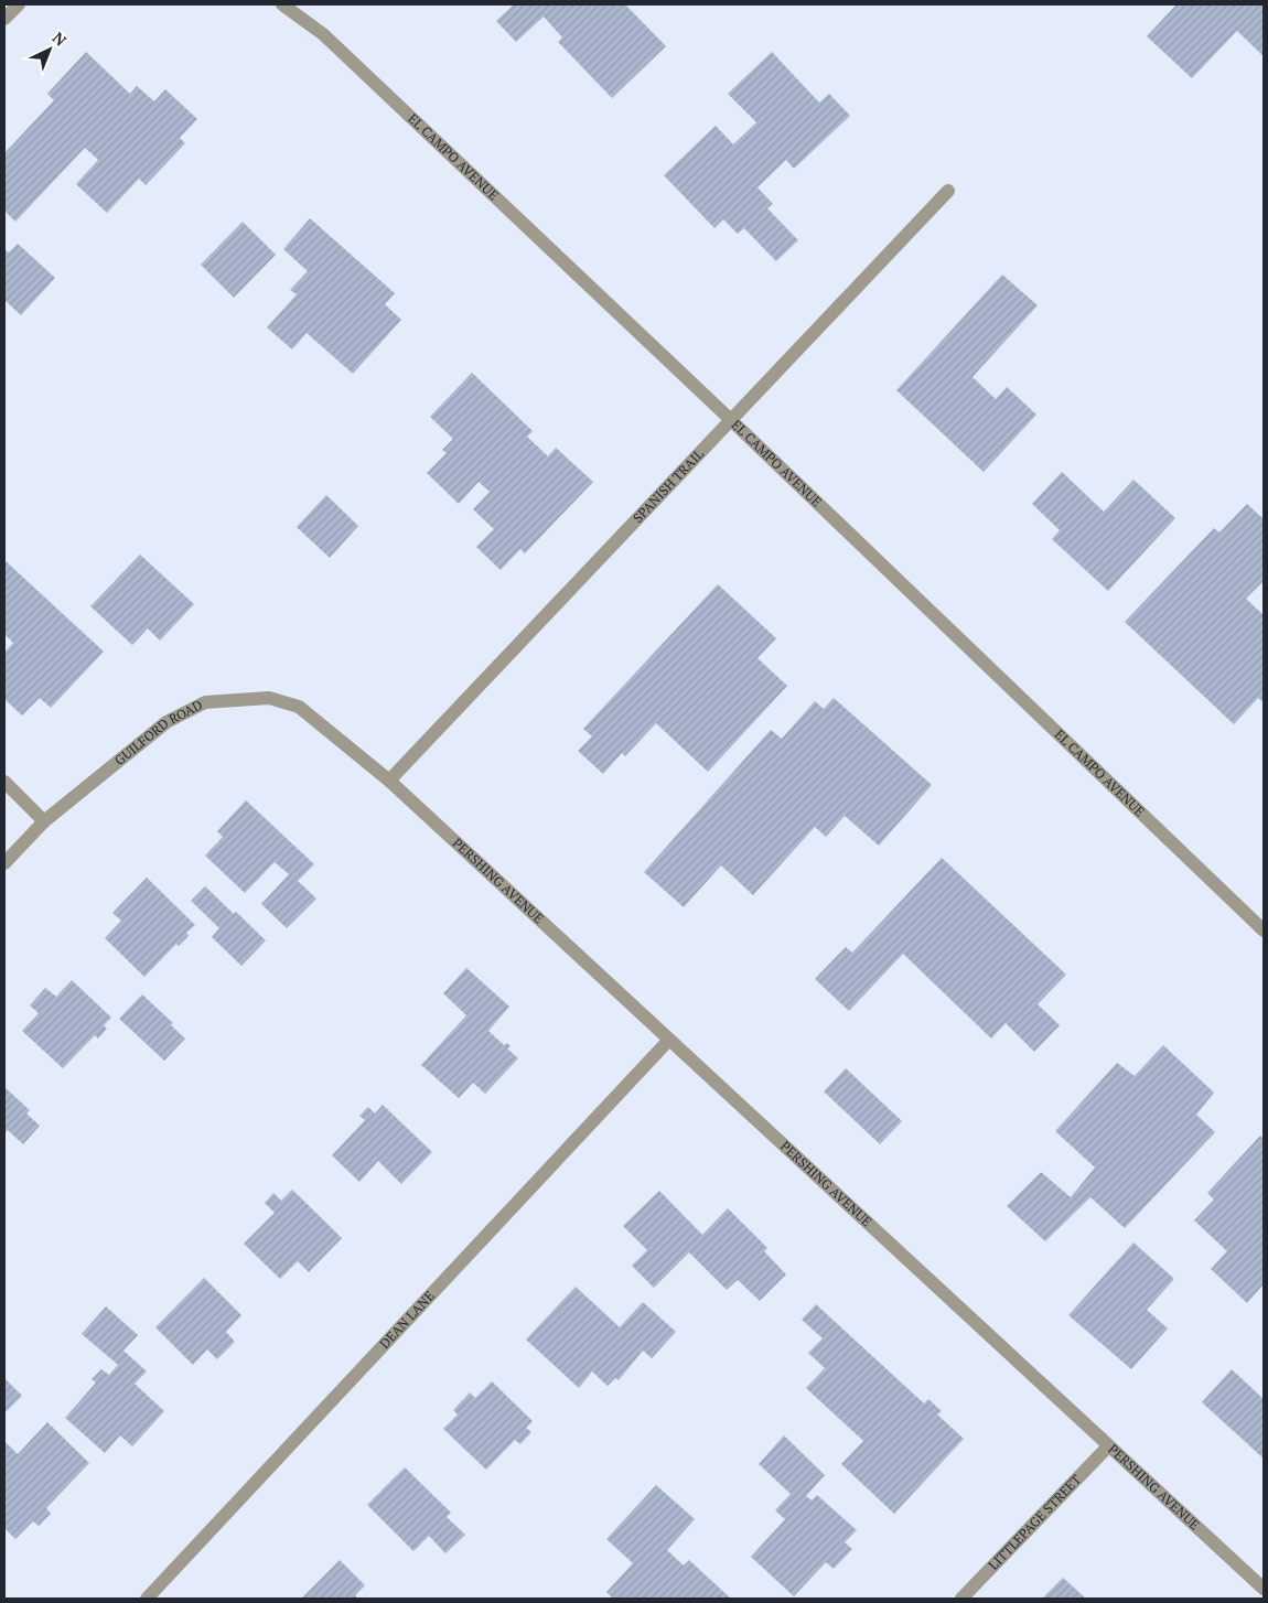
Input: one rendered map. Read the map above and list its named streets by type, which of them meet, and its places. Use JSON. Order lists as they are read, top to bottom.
{
  "streets": {
    "street": [
      "EL CAMPO AVENUE",
      "SPANISH TRAIL",
      "GUILFORD ROAD",
      "PERSHING AVENUE",
      "DEAN LANE",
      "LITTLEPAGE STREET"
    ]
  },
  "crossings": [
    ["EL CAMPO AVENUE", "SPANISH TRAIL"],
    ["SPANISH TRAIL", "GUILFORD ROAD"],
    ["SPANISH TRAIL", "PERSHING AVENUE"],
    ["GUILFORD ROAD", "PERSHING AVENUE"],
    ["PERSHING AVENUE", "DEAN LANE"],
    ["PERSHING AVENUE", "LITTLEPAGE STREET"]
  ],
  "north": "top right"
}
